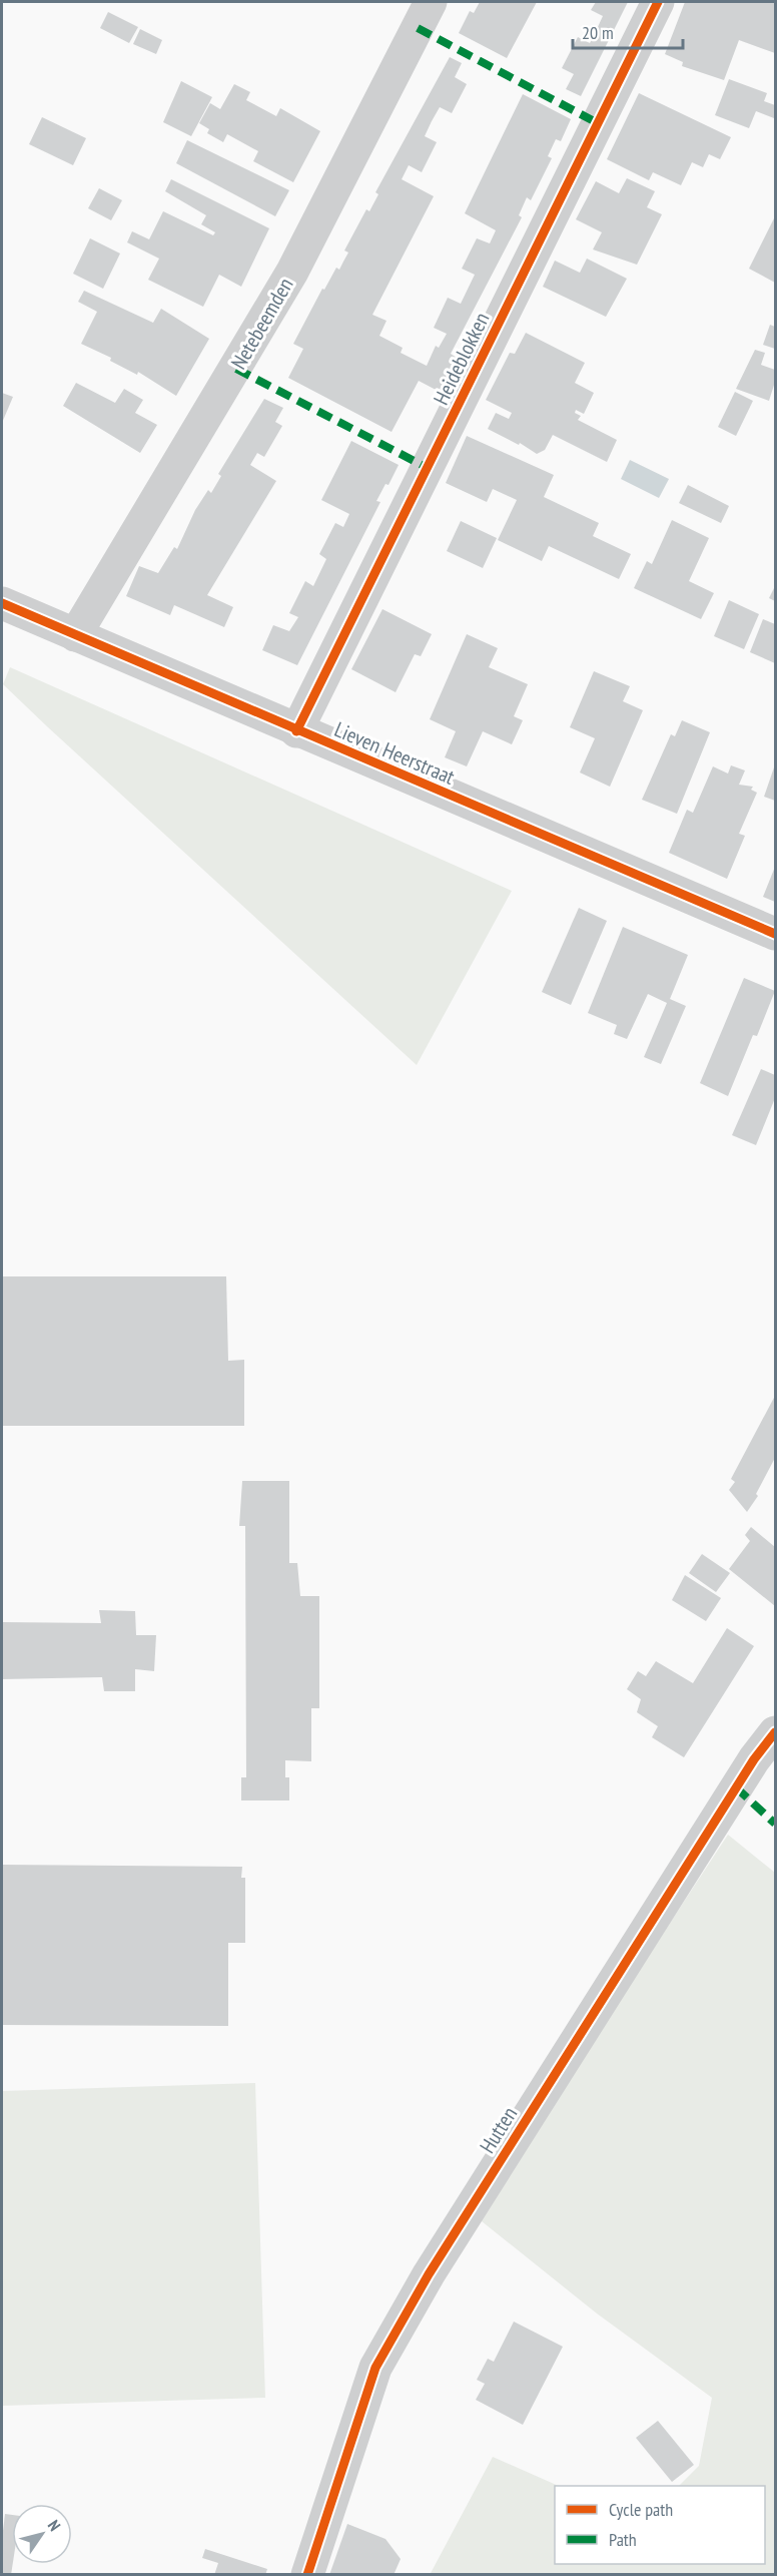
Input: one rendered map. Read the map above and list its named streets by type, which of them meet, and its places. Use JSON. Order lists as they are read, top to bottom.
{
  "streets": {
    "street": [
      "Netebeemden",
      "Heideblokken",
      "Lieven Heerstraat",
      "Hutten"
    ]
  },
  "crossings": [
    ["Netebeemden", "Lieven Heerstraat"],
    ["Heideblokken", "Lieven Heerstraat"]
  ],
  "legend": ["Cycle path", "Path"],
  "scale_bar": "20 m",
  "north": "top right"
}
